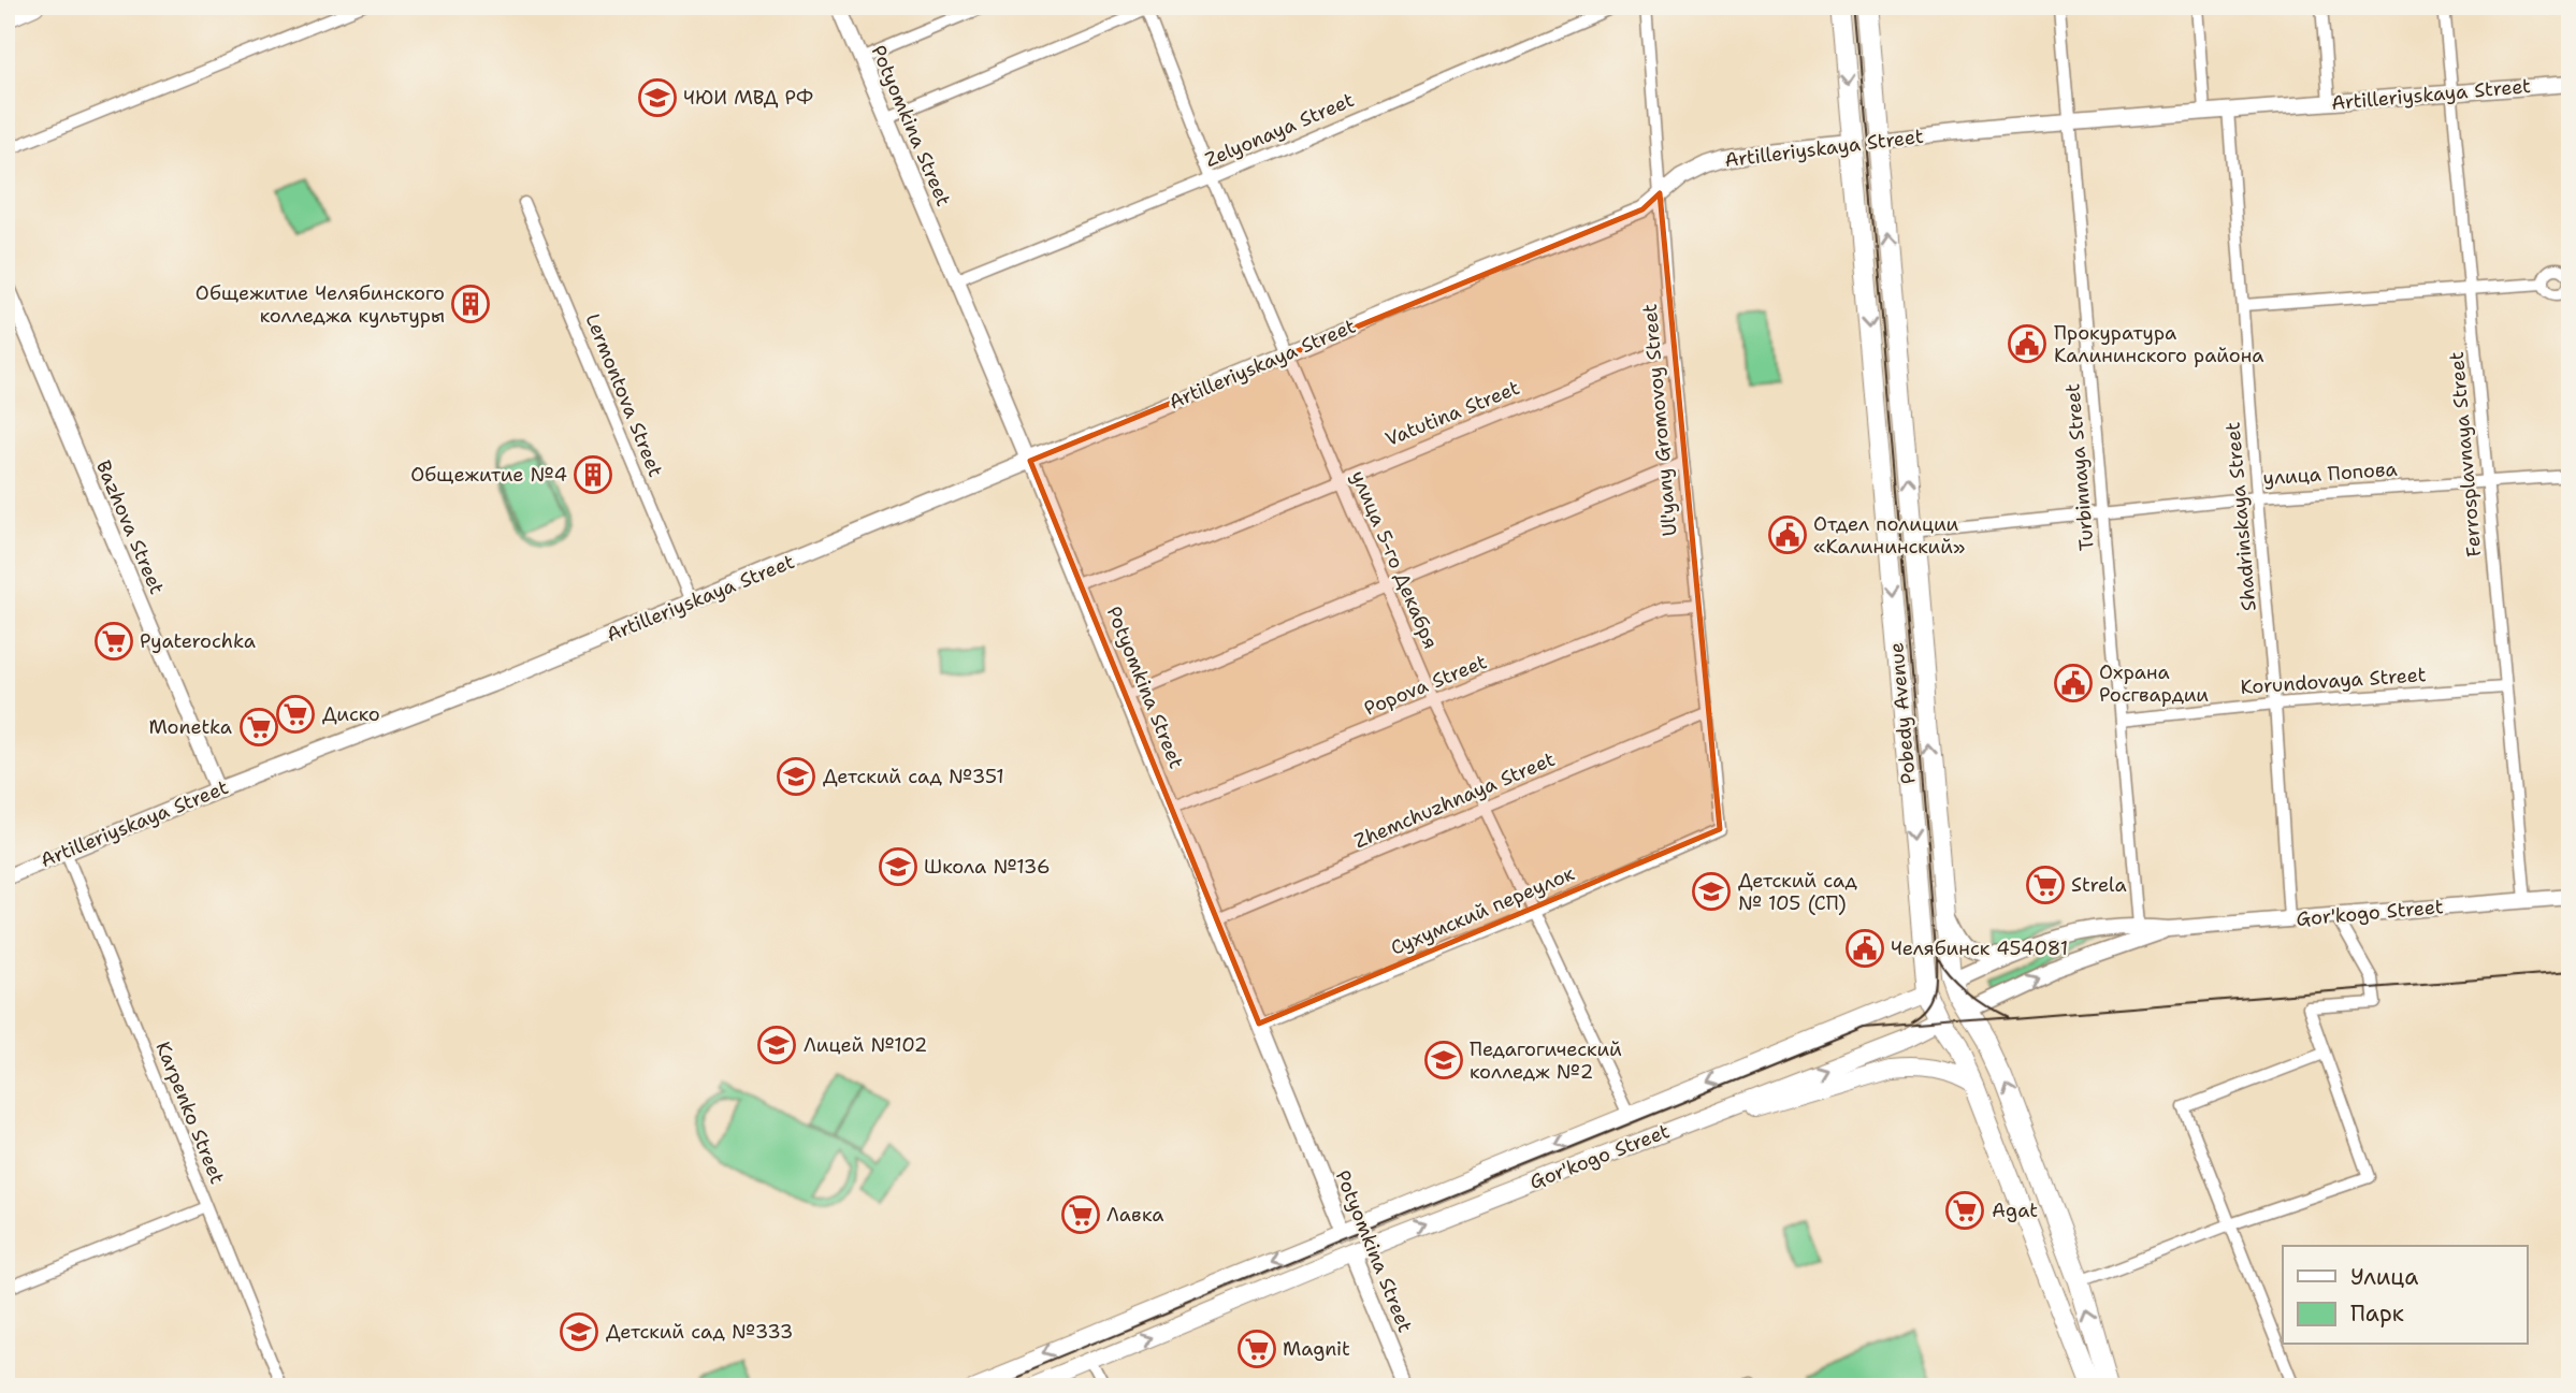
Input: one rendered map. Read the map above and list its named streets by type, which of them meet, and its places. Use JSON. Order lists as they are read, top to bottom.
{
  "streets": {
    "main road": [
      "Artilleriyskaya Street",
      "Potyomkina Street",
      "Pobedy Avenue",
      "Gor'kogo Street"
    ],
    "street": [
      "Zelyonaya Street",
      "Lermontova Street",
      "Vatutina Street",
      "Ul'yany Gromovoy Street",
      "Ferrosplavnaya Street",
      "Turbinnaya Street",
      "улица Попова",
      "Shadrinskaya Street",
      "Bazhova Street",
      "улица 5-го Декабря",
      "Korundovaya Street",
      "Popova Street",
      "Zhemchuzhnaya Street",
      "Сухумский переулок",
      "Karpenko Street"
    ]
  },
  "crossings": [
    ["Artilleriyskaya Street", "Potyomkina Street"],
    ["Artilleriyskaya Street", "Lermontova Street"],
    ["Artilleriyskaya Street", "Ul'yany Gromovoy Street"],
    ["Artilleriyskaya Street", "Ferrosplavnaya Street"],
    ["Artilleriyskaya Street", "Turbinnaya Street"],
    ["Artilleriyskaya Street", "Shadrinskaya Street"],
    ["Artilleriyskaya Street", "Bazhova Street"],
    ["Artilleriyskaya Street", "улица 5-го Декабря"],
    ["Artilleriyskaya Street", "Pobedy Avenue"],
    ["Artilleriyskaya Street", "Karpenko Street"],
    ["Potyomkina Street", "Zelyonaya Street"],
    ["Potyomkina Street", "Vatutina Street"],
    ["Potyomkina Street", "Popova Street"],
    ["Potyomkina Street", "Zhemchuzhnaya Street"],
    ["Potyomkina Street", "Сухумский переулок"],
    ["Potyomkina Street", "Gor'kogo Street"],
    ["Zelyonaya Street", "улица 5-го Декабря"],
    ["Vatutina Street", "Ul'yany Gromovoy Street"],
    ["Vatutina Street", "улица 5-го Декабря"],
    ["Ul'yany Gromovoy Street", "Popova Street"],
    ["Ul'yany Gromovoy Street", "Zhemchuzhnaya Street"],
    ["Ul'yany Gromovoy Street", "Сухумский переулок"],
    ["Ferrosplavnaya Street", "улица Попова"],
    ["Ferrosplavnaya Street", "Korundovaya Street"],
    ["Ferrosplavnaya Street", "Gor'kogo Street"],
    ["Turbinnaya Street", "улица Попова"],
    ["Turbinnaya Street", "Korundovaya Street"],
    ["Turbinnaya Street", "Gor'kogo Street"],
    ["улица Попова", "Shadrinskaya Street"],
    ["улица Попова", "Pobedy Avenue"],
    ["Shadrinskaya Street", "Korundovaya Street"],
    ["Shadrinskaya Street", "Gor'kogo Street"],
    ["улица 5-го Декабря", "Popova Street"],
    ["улица 5-го Декабря", "Zhemchuzhnaya Street"],
    ["улица 5-го Декабря", "Сухумский переулок"],
    ["улица 5-го Декабря", "Gor'kogo Street"],
    ["Pobedy Avenue", "Gor'kogo Street"]
  ],
  "places": {
    "school or university": [
      "ЧЮИ МВД РФ",
      "Детский сад №351",
      "Школа №136",
      "Детский сад № 105 (СП)",
      "Лицей №102",
      "Педагогический колледж №2",
      "Детский сад №333"
    ],
    "building": ["Общежитие Челябинского колледжа культуры", "Общежитие №4"],
    "public building": [
      "Прокуратура Калининского района",
      "Отдел полиции «Калининский»",
      "Охрана Росгвардии",
      "Челябинск 454081"
    ],
    "supermarket": [
      "Pyaterochka",
      "Диско",
      "Monetka",
      "Strela",
      "Agat",
      "Лавка",
      "Magnit"
    ]
  },
  "legend": ["Улица", "Парк"]
}
